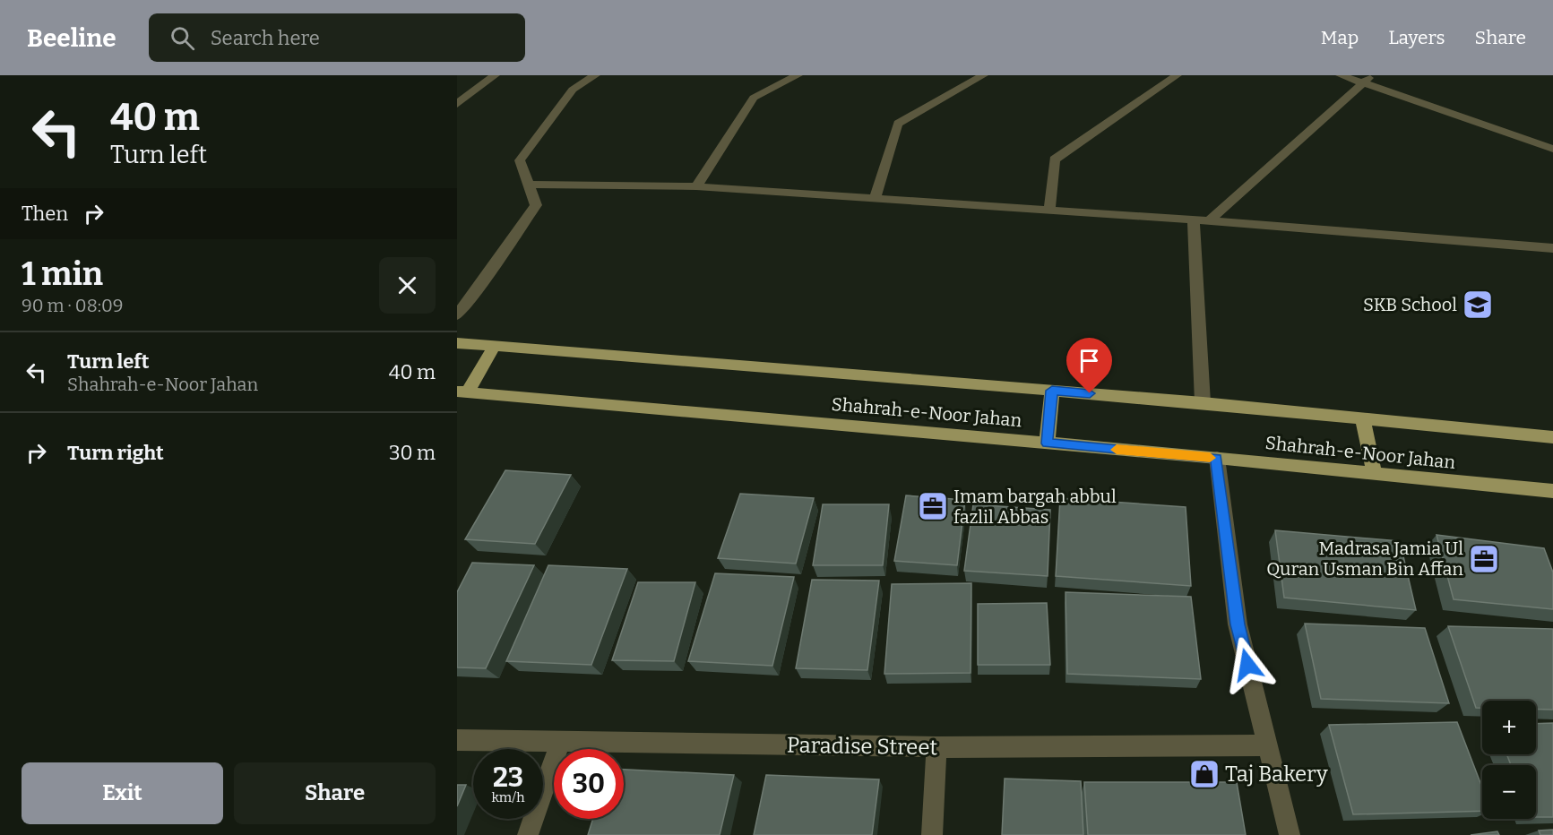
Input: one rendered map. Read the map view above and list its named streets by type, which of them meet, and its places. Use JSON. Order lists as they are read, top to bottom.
{
  "streets": {
    "main road": ["Shahrah-e-Noor Jahan"],
    "street": ["Paradise Street"]
  },
  "places": {
    "school or university": ["SKB School"],
    "office": ["Imam bargah abbul fazlil Abbas", "Madrasa Jamia Ul Quran Usman Bin Affan"],
    "shop": ["Taj Bakery"]
  },
  "page": {
    "header": "Beeline",
    "search": "Search here",
    "nav": ["Map", "Layers", "Share"],
    "turn": ["40 m", "Turn left"],
    "then": "Then",
    "heading": ["1 min", "90 m · 08:09"],
    "list": [
      {
        "name": "Turn left",
        "note": "Shahrah-e-Noor Jahan",
        "value": "40 m"
      },
      {
        "name": "Turn right",
        "value": "30 m"
      }
    ],
    "map_buttons": ["+", "−"],
    "speed": "23 km/h",
    "limit": "30",
    "buttons": ["Exit", "Share"]
  }
}
